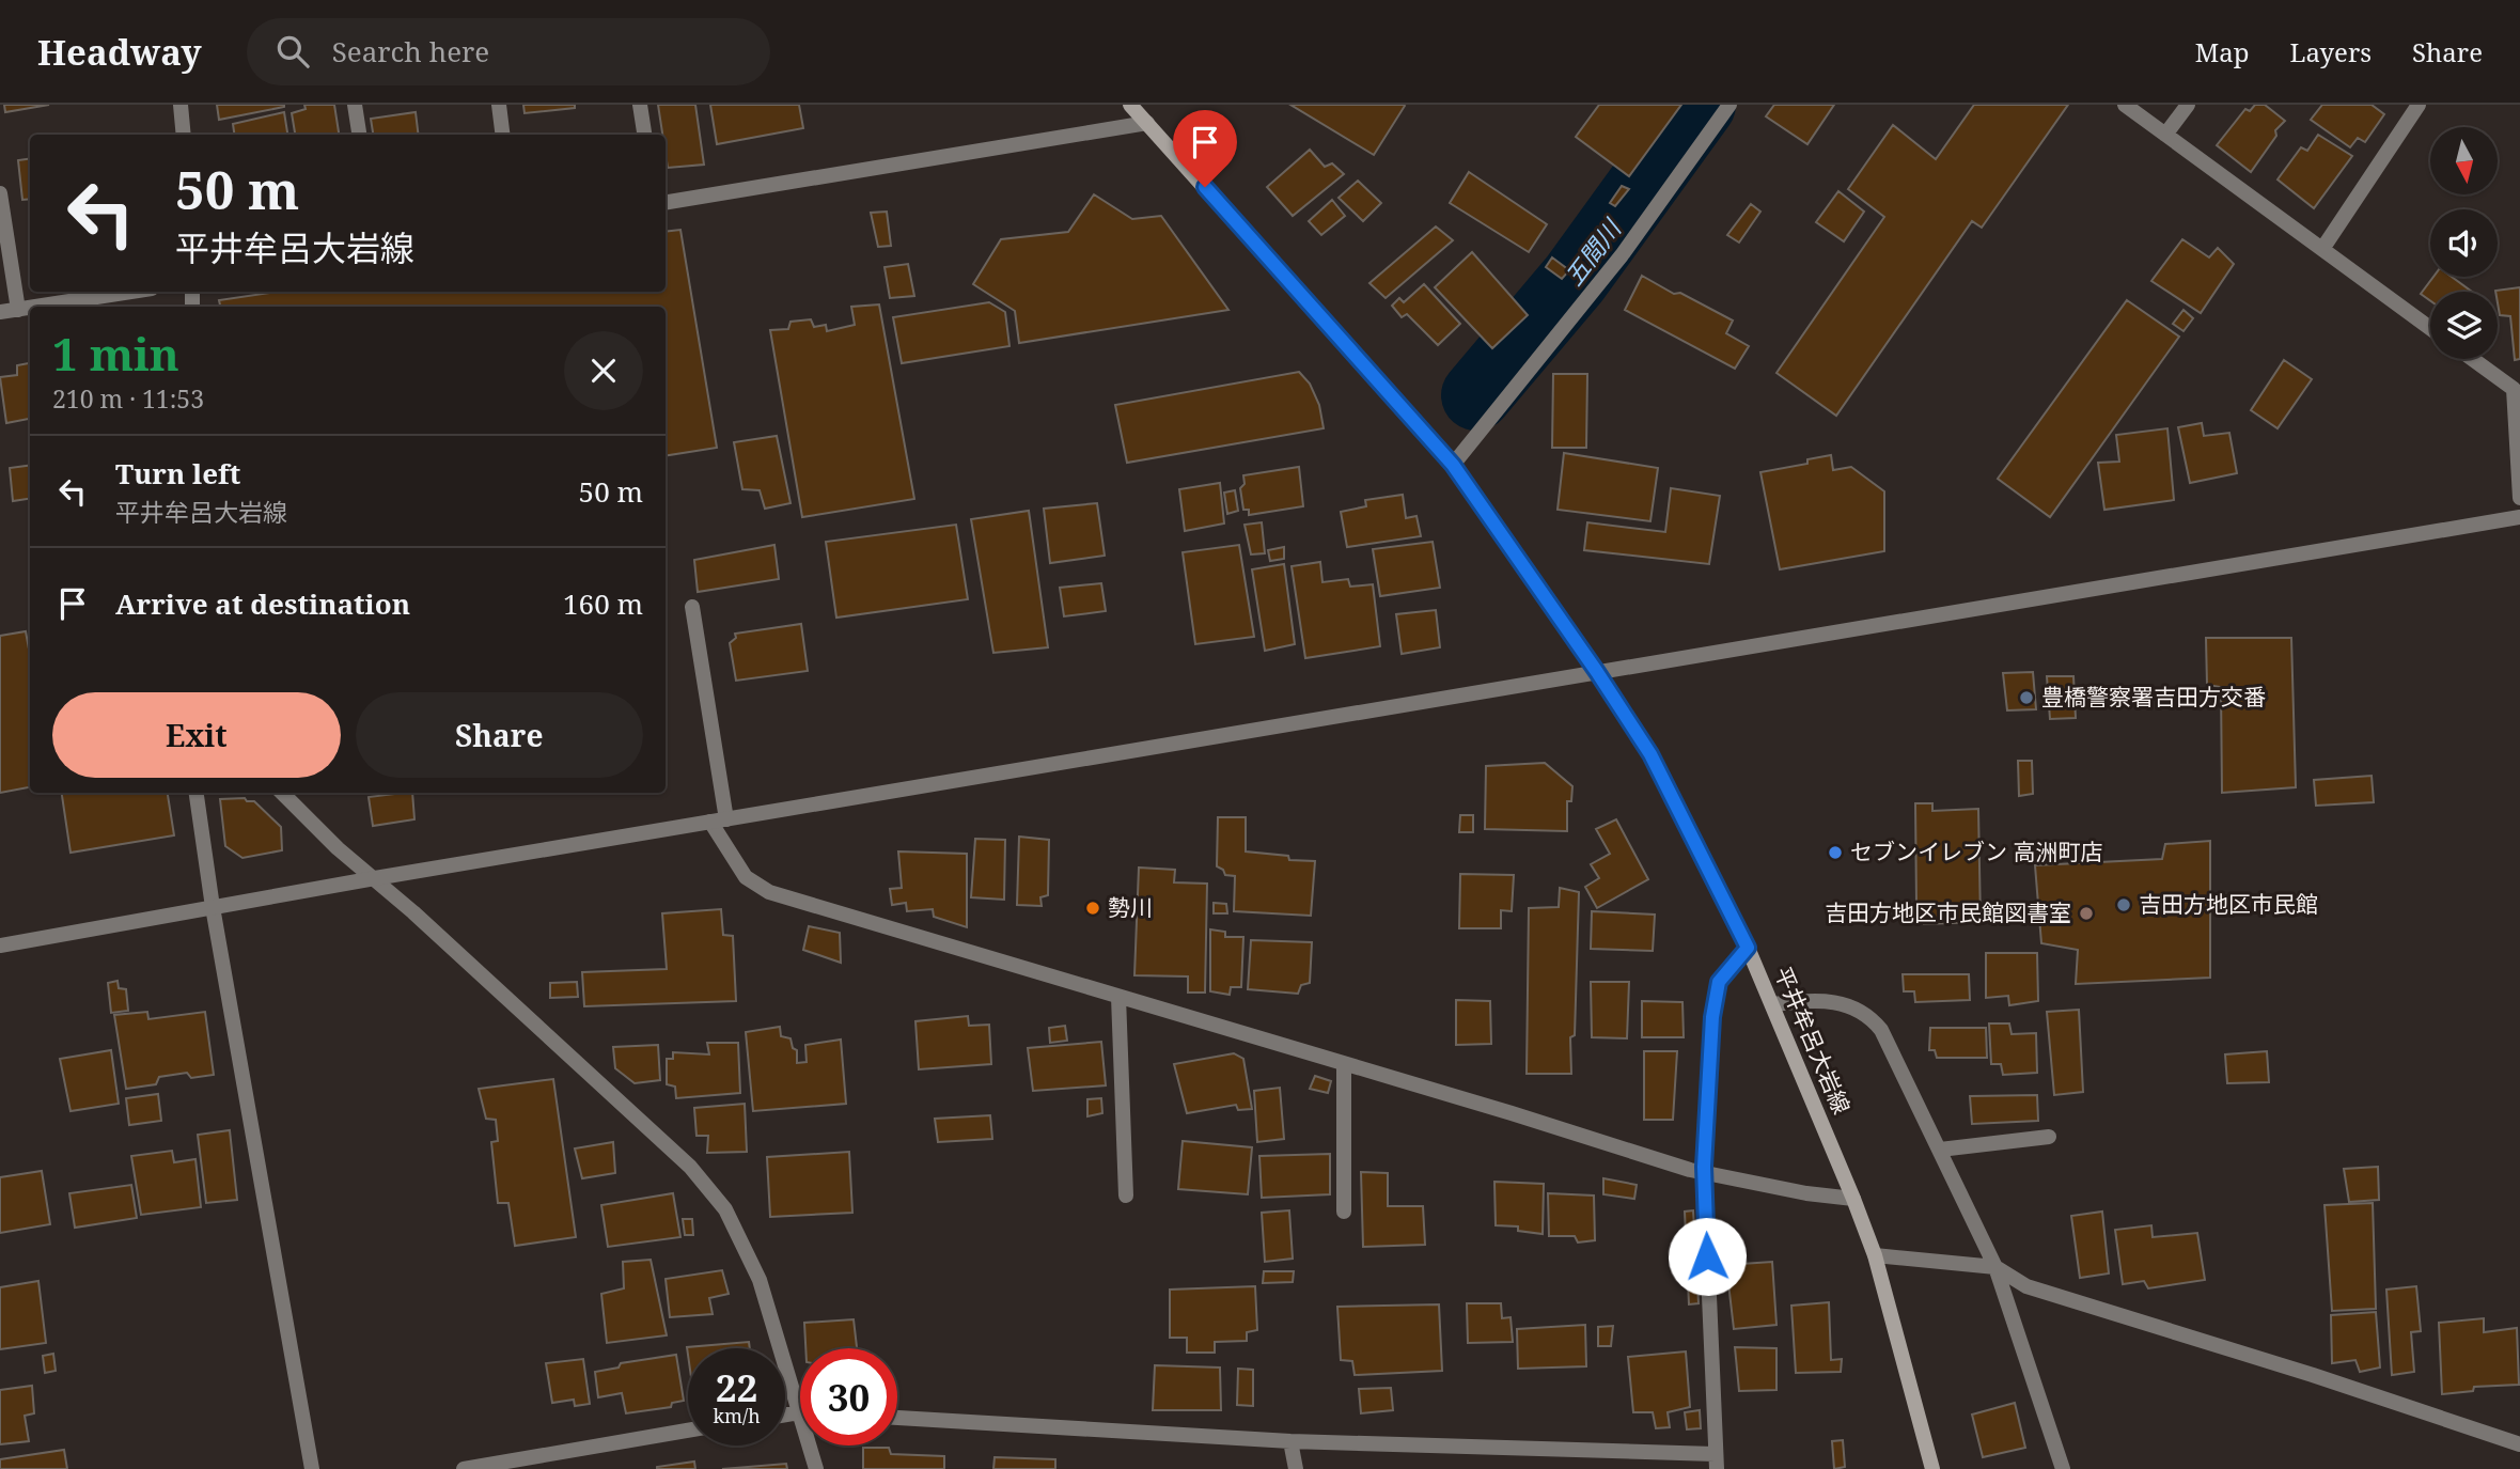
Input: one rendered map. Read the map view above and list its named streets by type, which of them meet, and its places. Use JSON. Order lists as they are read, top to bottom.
{
  "streets": {
    "main road": ["平井牟呂大岩線"]
  },
  "water": ["五間川"],
  "places": [
    "豊橋警察署吉田方交番",
    "セブンイレブン 高洲町店",
    "吉田方地区市民館",
    "勢川",
    "吉田方地区市民館図書室"
  ],
  "north": "bottom",
  "page": {
    "header": "Headway",
    "search": "Search here",
    "nav": ["Map", "Layers", "Share"],
    "turn": ["50 m", "平井牟呂大岩線"],
    "heading": ["1 min", "210 m · 11:53"],
    "list": [
      {
        "name": "Turn left",
        "note": "平井牟呂大岩線",
        "value": "50 m"
      },
      {
        "name": "Arrive at destination",
        "value": "160 m"
      }
    ],
    "buttons": ["Exit", "Share"],
    "speed": "22 km/h",
    "limit": "30"
  }
}
